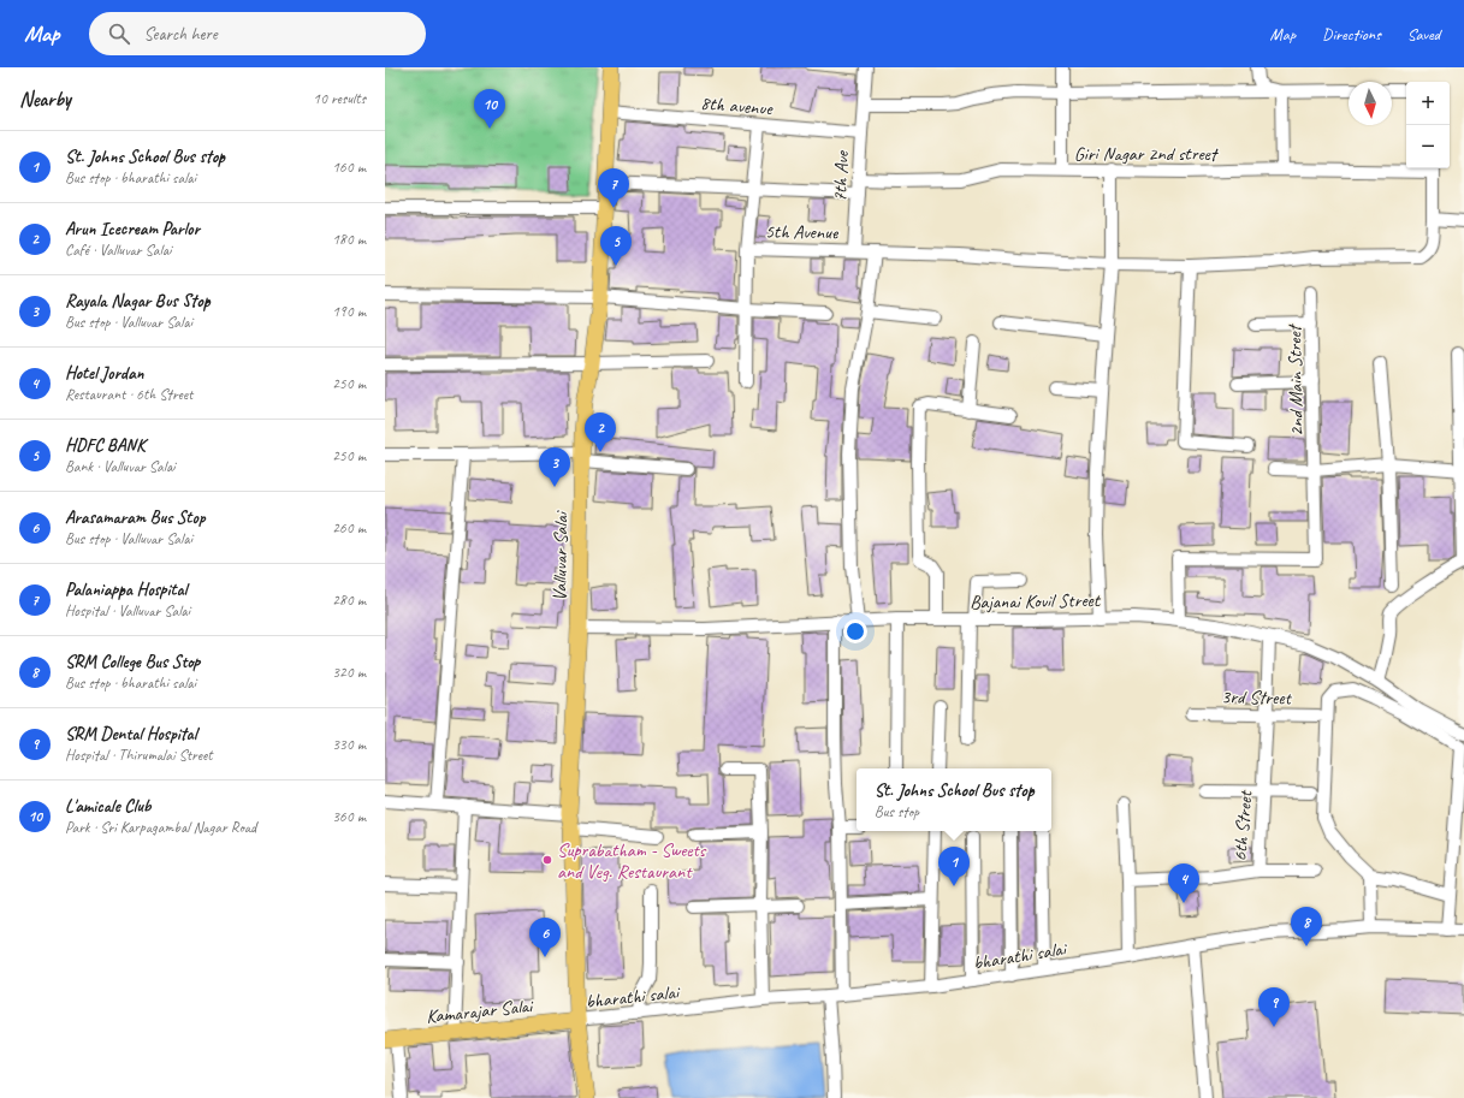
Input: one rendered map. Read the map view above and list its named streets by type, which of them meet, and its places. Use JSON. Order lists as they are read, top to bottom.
{
  "streets": {
    "main road": ["Valluvar Salai", "Kamarajar Salai"],
    "street": [
      "8th avenue",
      "Giri Nagar 2nd street",
      "7th Ave",
      "5th Avenue",
      "2nd Main Street",
      "Bajanai Kovil Street",
      "3rd Street",
      "6th Street",
      "bharathi salai"
    ]
  },
  "crossings": [
    ["8th avenue", "7th Ave"],
    ["8th avenue", "Valluvar Salai"],
    ["Giri Nagar 2nd street", "7th Ave"],
    ["Giri Nagar 2nd street", "5th Avenue"],
    ["7th Ave", "5th Avenue"],
    ["2nd Main Street", "Bajanai Kovil Street"],
    ["Valluvar Salai", "Bajanai Kovil Street"],
    ["Valluvar Salai", "bharathi salai"],
    ["Valluvar Salai", "Kamarajar Salai"],
    ["Bajanai Kovil Street", "6th Street"],
    ["3rd Street", "6th Street"],
    ["bharathi salai", "Kamarajar Salai"]
  ],
  "places": ["Suprabatham - Sweets and Veg. Restaurant"],
  "north": "bottom",
  "page": {
    "header": "Map",
    "search": "Search here",
    "nav": ["Map", "Directions", "Saved"],
    "heading": ["Nearby", "10 results"],
    "map_buttons": ["+", "−"],
    "pins": [
      "10",
      "7",
      "5",
      "2",
      "3",
      "1",
      "4",
      "8",
      "6",
      "9"
    ],
    "list": [
      {
        "mark": "1",
        "name": "St. Johns School Bus stop",
        "note": "Bus stop · bharathi salai",
        "value": "160 m"
      },
      {
        "mark": "2",
        "name": "Arun Icecream Parlor",
        "note": "Café · Valluvar Salai",
        "value": "180 m"
      },
      {
        "mark": "3",
        "name": "Rayala Nagar Bus Stop",
        "note": "Bus stop · Valluvar Salai",
        "value": "190 m"
      },
      {
        "mark": "4",
        "name": "Hotel Jordan",
        "note": "Restaurant · 6th Street",
        "value": "250 m"
      },
      {
        "mark": "5",
        "name": "HDFC BANK",
        "note": "Bank · Valluvar Salai",
        "value": "250 m"
      },
      {
        "mark": "6",
        "name": "Arasamaram Bus Stop",
        "note": "Bus stop · Valluvar Salai",
        "value": "260 m"
      },
      {
        "mark": "7",
        "name": "Palaniappa Hospital",
        "note": "Hospital · Valluvar Salai",
        "value": "280 m"
      },
      {
        "mark": "8",
        "name": "SRM College Bus Stop",
        "note": "Bus stop · bharathi salai",
        "value": "320 m"
      },
      {
        "mark": "9",
        "name": "SRM Dental Hospital",
        "note": "Hospital · Thirumalai Street",
        "value": "330 m"
      },
      {
        "mark": "10",
        "name": "L'amicale Club",
        "note": "Park · Sri Karpagambal Nagar Road",
        "value": "360 m"
      }
    ],
    "popup": ["St. Johns School Bus stop", "Bus stop"]
  }
}
